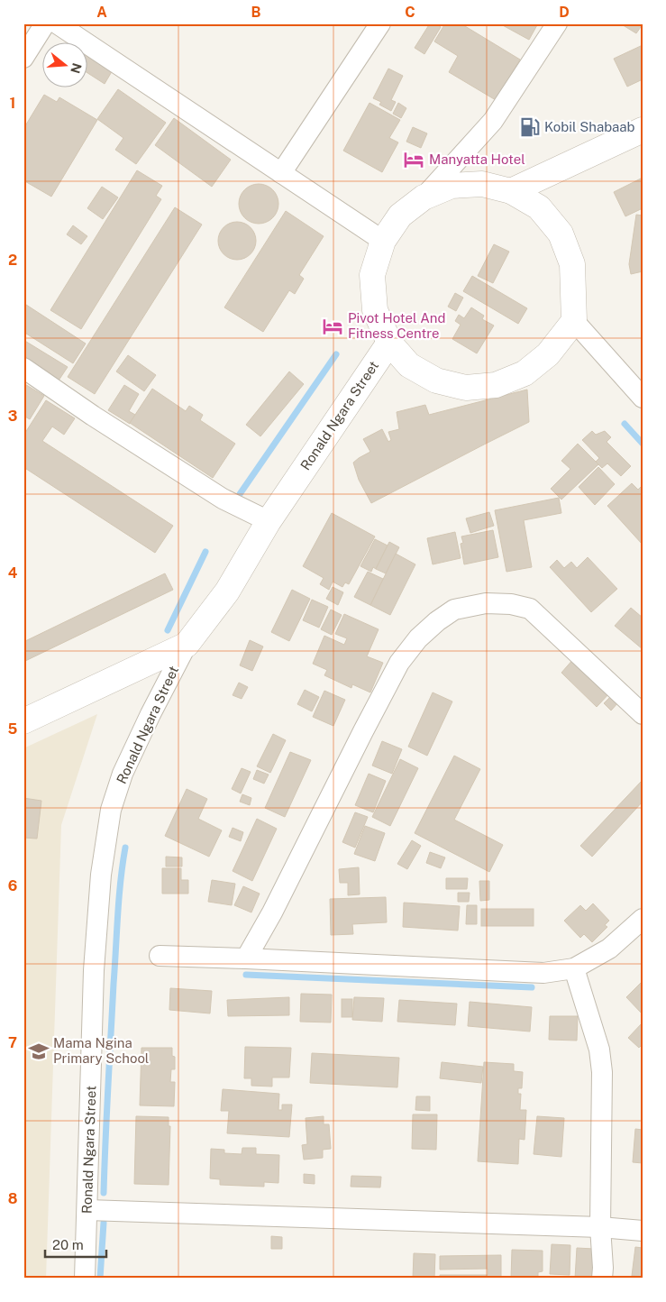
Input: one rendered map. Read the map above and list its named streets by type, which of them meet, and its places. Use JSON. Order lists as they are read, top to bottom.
{
  "streets": {
    "street": ["Ronald Ngara Street"]
  },
  "places": {
    "fuel station": ["Kobil Shabaab"],
    "hotel": ["Manyatta Hotel", "Pivot Hotel And Fitness Centre"],
    "school or university": ["Mama Ngina Primary School"]
  },
  "scale_bar": "20 m",
  "north": "right",
  "grid": {
    "columns": [
      "A",
      "B",
      "C",
      "D"
    ],
    "rows": [
      "1",
      "2",
      "3",
      "4",
      "5",
      "6",
      "7",
      "8"
    ]
  }
}
